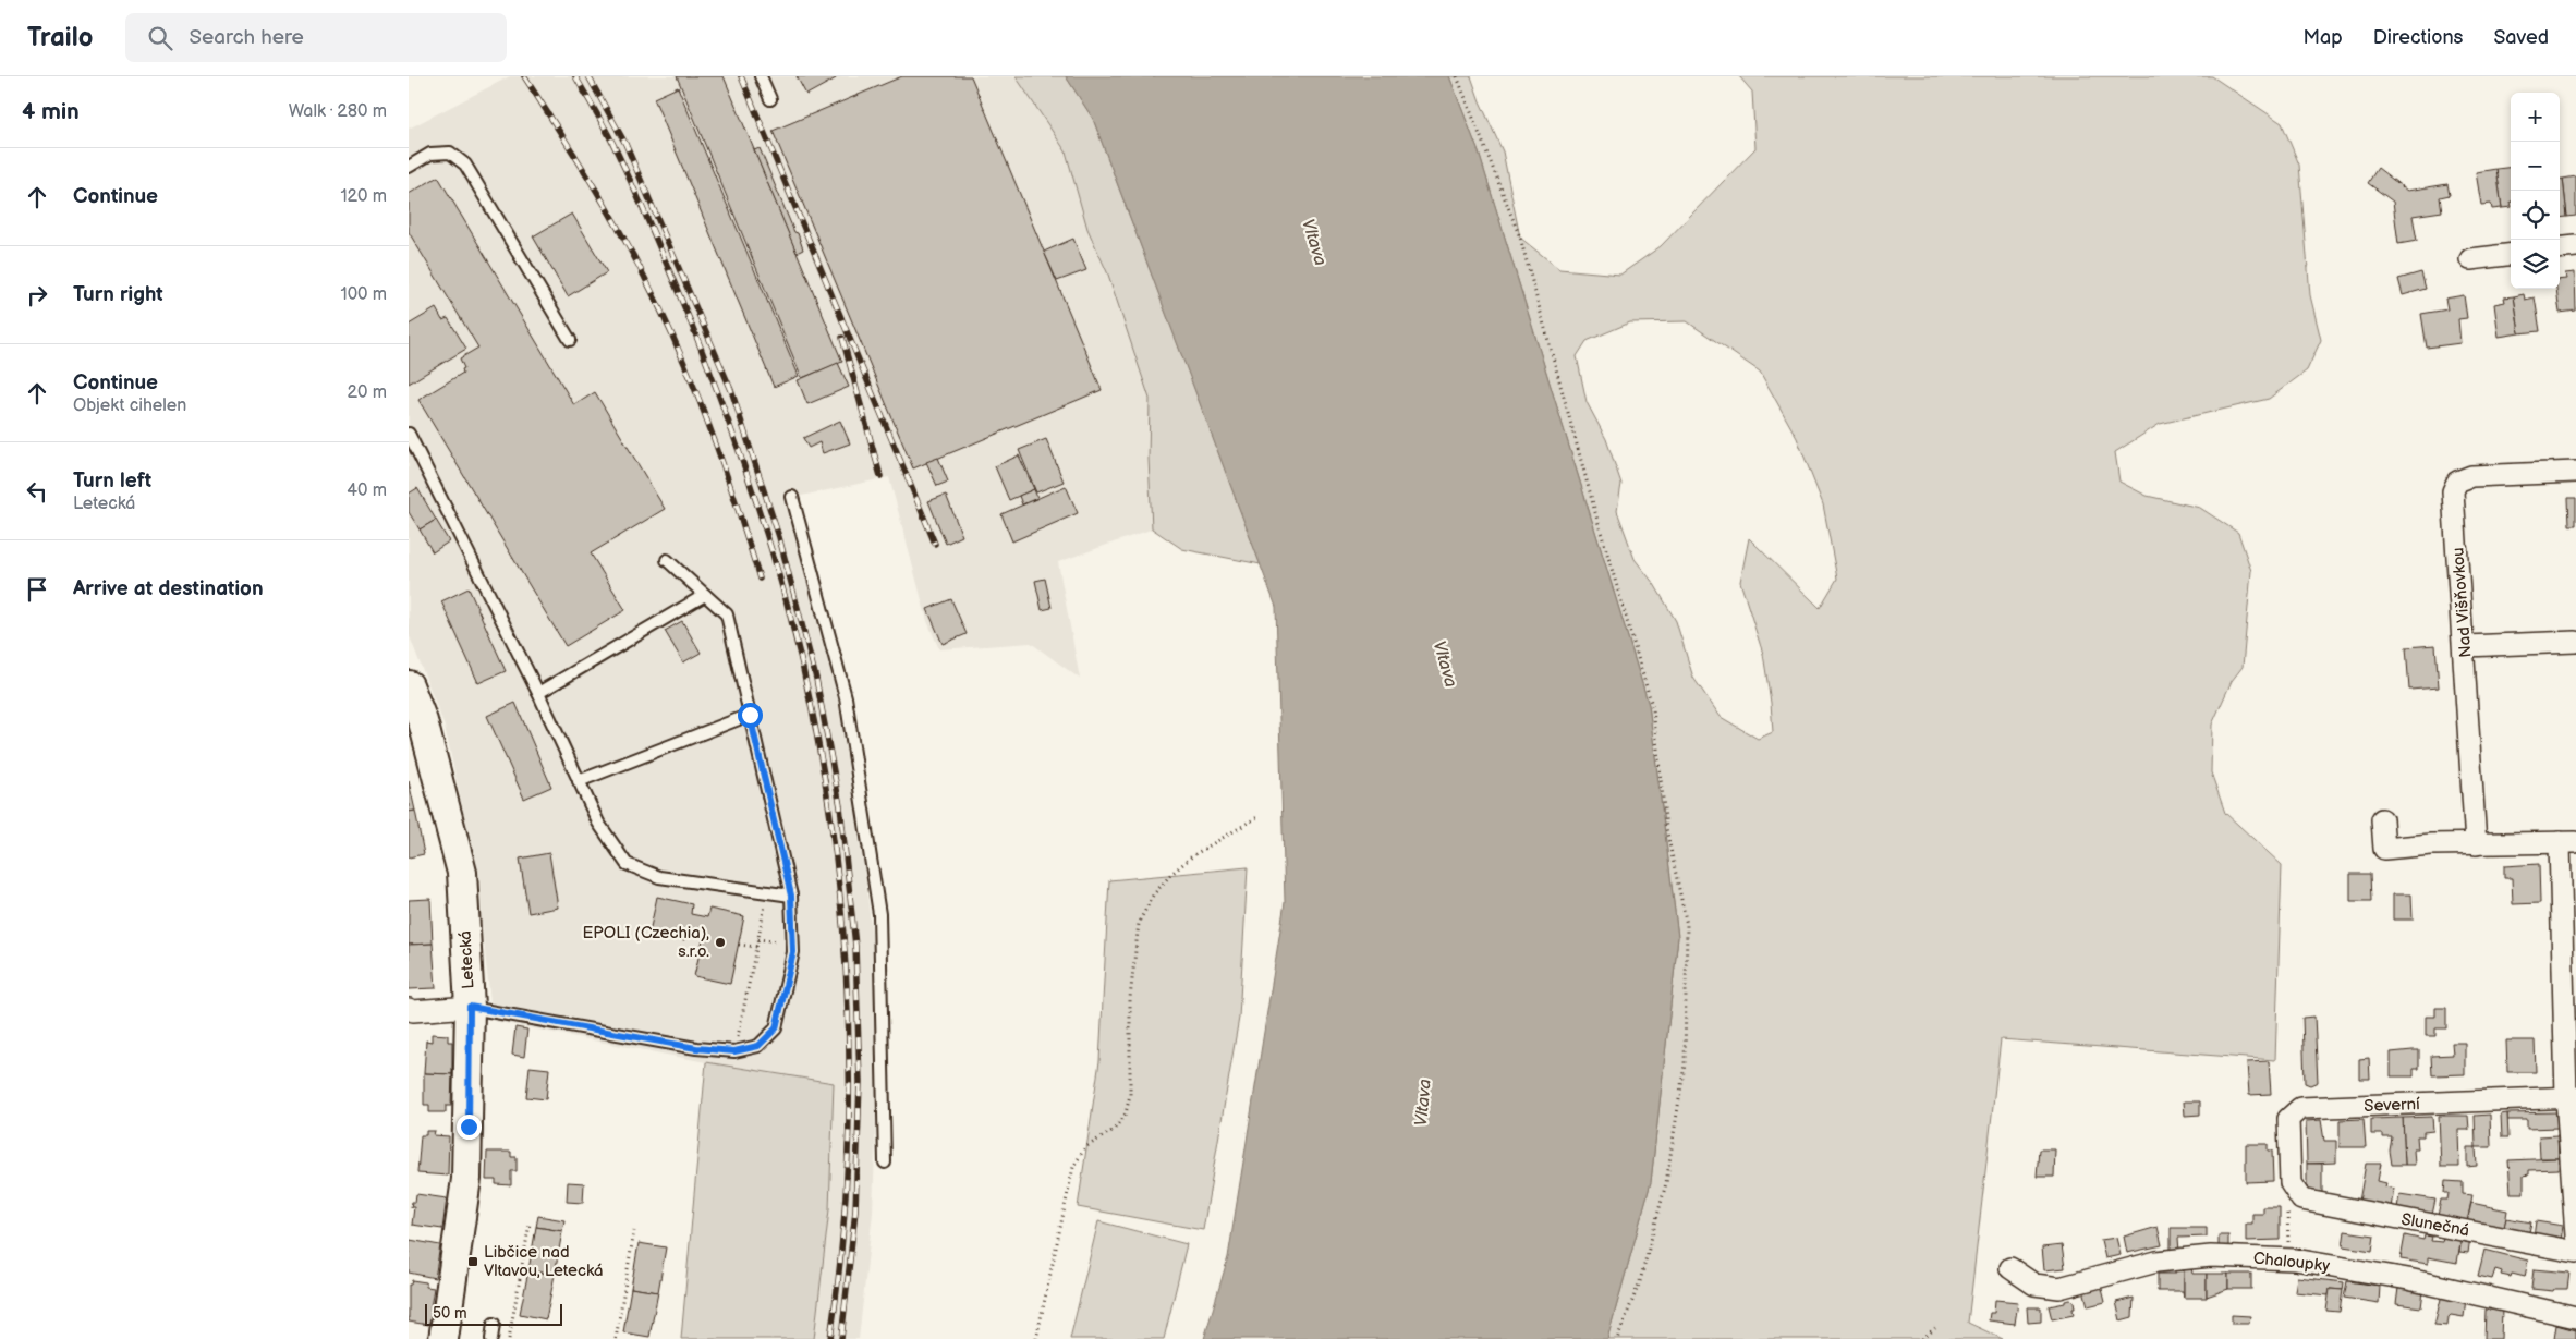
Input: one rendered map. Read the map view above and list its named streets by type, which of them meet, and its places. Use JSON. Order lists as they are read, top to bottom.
{
  "streets": {
    "street": [
      "Nad Višňovkou",
      "Letecká",
      "Severní",
      "Slunečná",
      "Chaloupky"
    ]
  },
  "crossings": [
    ["Severní", "Slunečná"]
  ],
  "water": ["Vltava"],
  "places": {
    "other": ["EPOLI (Czechia), s.r.o."],
    "transit": ["Libčice nad Vltavou, Letecká"]
  },
  "scale_bar": "50 m",
  "page": {
    "header": "Trailo",
    "search": "Search here",
    "nav": ["Map", "Directions", "Saved"],
    "heading": ["4 min", "Walk · 280 m"],
    "map_buttons": ["+", "−"],
    "list": [
      ["Continue", "120 m"],
      ["Turn right", "100 m"],
      ["Continue", "Objekt cihelen", "20 m"],
      ["Turn left", "Letecká", "40 m"],
      "Arrive at destination"
    ],
    "scale": "50 m"
  }
}
